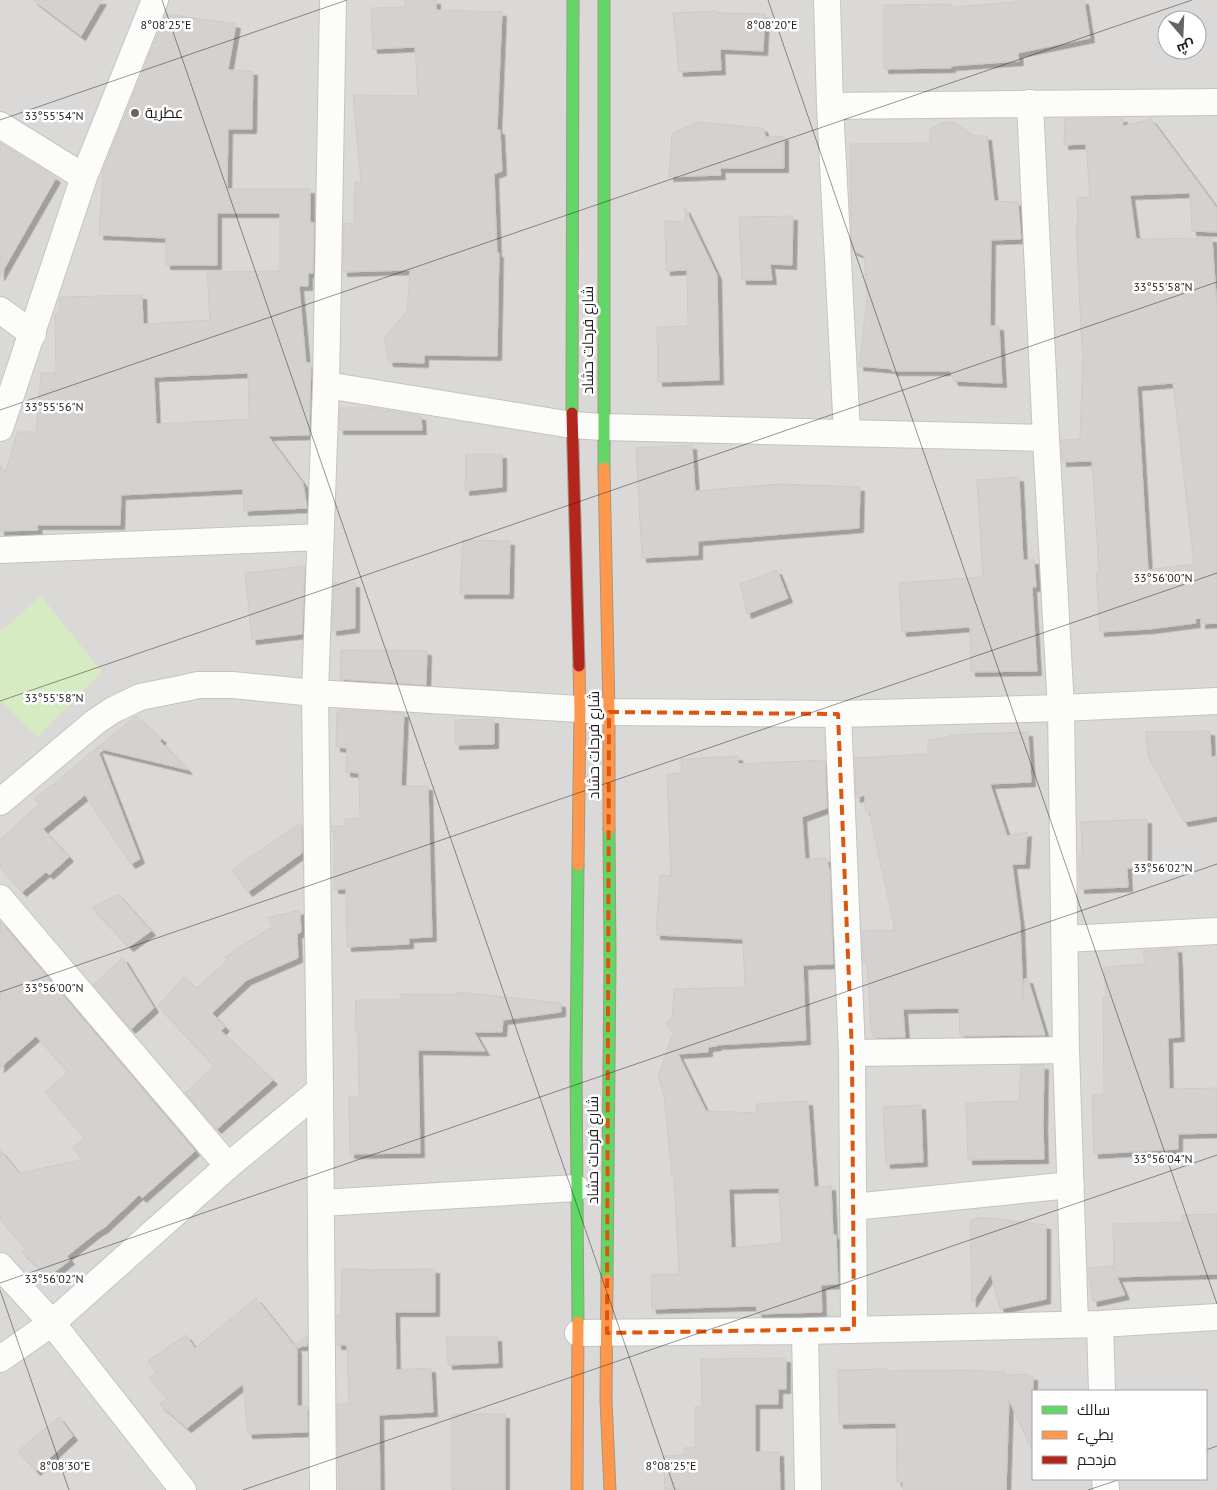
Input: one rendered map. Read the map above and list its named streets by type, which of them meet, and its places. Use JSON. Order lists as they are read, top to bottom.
{
  "streets": {
    "main road": ["شارع فرحات حشاد"]
  },
  "places": ["عطرية"],
  "legend": ["سالك", "بطيء", "مزدحم"],
  "north": "bottom",
  "coordinates": [
    "8°08'25\"E",
    "8°08'20\"E",
    "33°55'54\"N",
    "33°55'58\"N",
    "33°55'56\"N",
    "33°56'00\"N",
    "33°56'02\"N",
    "33°56'04\"N",
    "8°08'30\"E"
  ]
}
